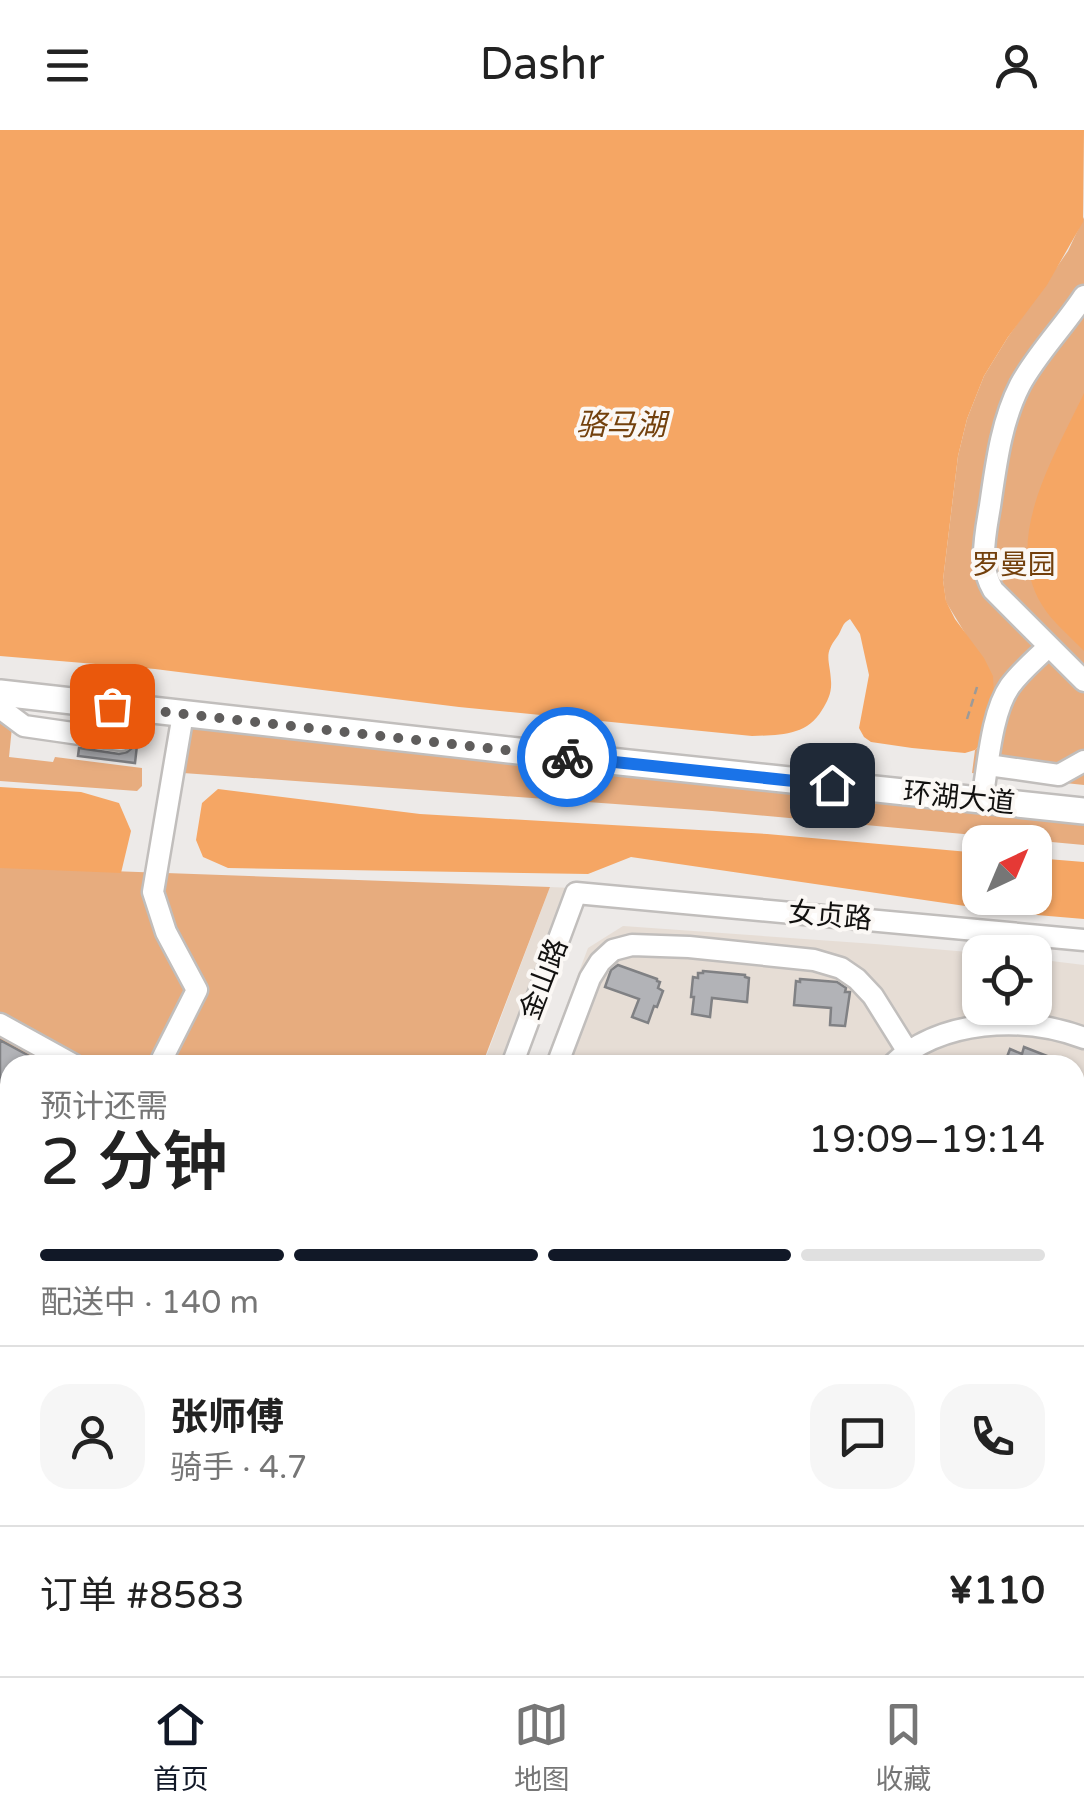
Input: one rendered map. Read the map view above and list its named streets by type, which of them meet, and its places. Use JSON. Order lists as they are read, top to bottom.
{
  "streets": {
    "main road": ["环湖大道"],
    "street": ["女贞路", "金山路"]
  },
  "crossings": [
    ["女贞路", "金山路"]
  ],
  "water": ["骆马湖"],
  "parks": ["罗曼园"],
  "north": "top right",
  "page": {
    "header": "Dashr",
    "heading": ["2 分钟", "预计还需", "19:09–19:14"],
    "panel": [
      "张师傅",
      "骑手 · 4.7",
      "订单 #8583",
      "¥110"
    ],
    "bar": "配送中 · 140 m",
    "tabs": ["首页", "地图", "收藏"]
  }
}
